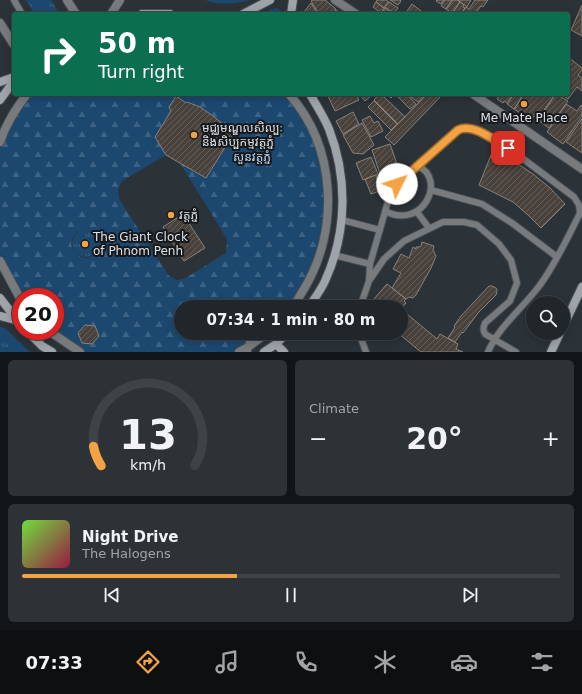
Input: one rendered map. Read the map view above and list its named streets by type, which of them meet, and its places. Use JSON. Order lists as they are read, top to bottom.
{
  "parks": ["សួនវត្ដភ្នំ"],
  "places": [
    "Me Mate Place",
    "មជ្ឈមណ្ឌលសិល្បៈ និងសិប្បកម្មវត្តភ្នំ",
    "វត្ដភ្នំ",
    "The Giant Clock of Phnom Penh"
  ],
  "page": {
    "turn": ["50 m", "Turn right"],
    "limit": "20",
    "trip": "07:34 · 1 min · 80 m",
    "tile": "Climate",
    "heat": ["−", "20°", "+"],
    "song": ["Night Drive", "The Halogens"],
    "tabs": "07:33",
    "gauge": ["13", "km/h"]
  }
}
